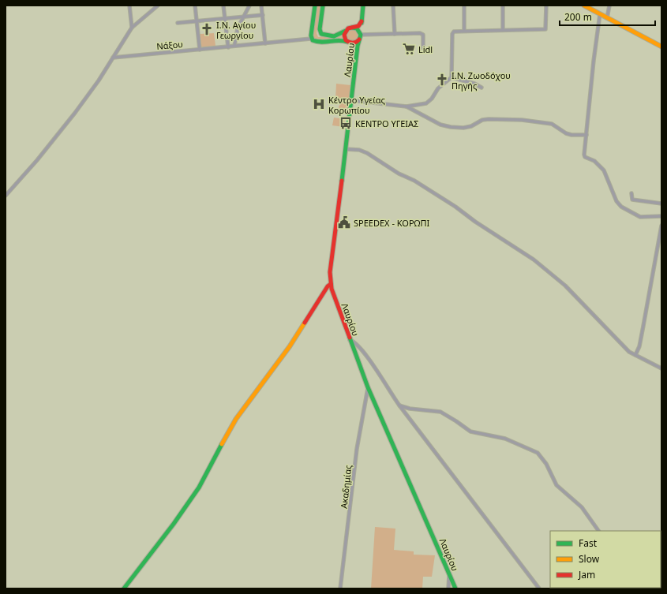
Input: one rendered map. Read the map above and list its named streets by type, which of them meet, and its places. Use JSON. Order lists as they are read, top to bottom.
{
  "streets": {
    "main road": ["Λαυρίου"],
    "street": ["Νάξου", "Ακαδημίας"]
  },
  "crossings": [
    ["Λαυρίου", "Ακαδημίας"]
  ],
  "places": {
    "church": ["Ι.Ν. Αγίου Γεωργίου", "Ι.Ν. Ζωοδόχου Πηγής"],
    "supermarket": ["Lidl"],
    "hospital": ["Κέντρο Υγείας Κορωπίου"],
    "bus stop": ["ΚΕΝΤΡΟ ΥΓΕΙΑΣ"],
    "public building": ["SPEEDEX - ΚΟΡΩΠΙ"]
  },
  "legend": ["Fast", "Slow", "Jam"],
  "scale_bar": "200 m"
}
